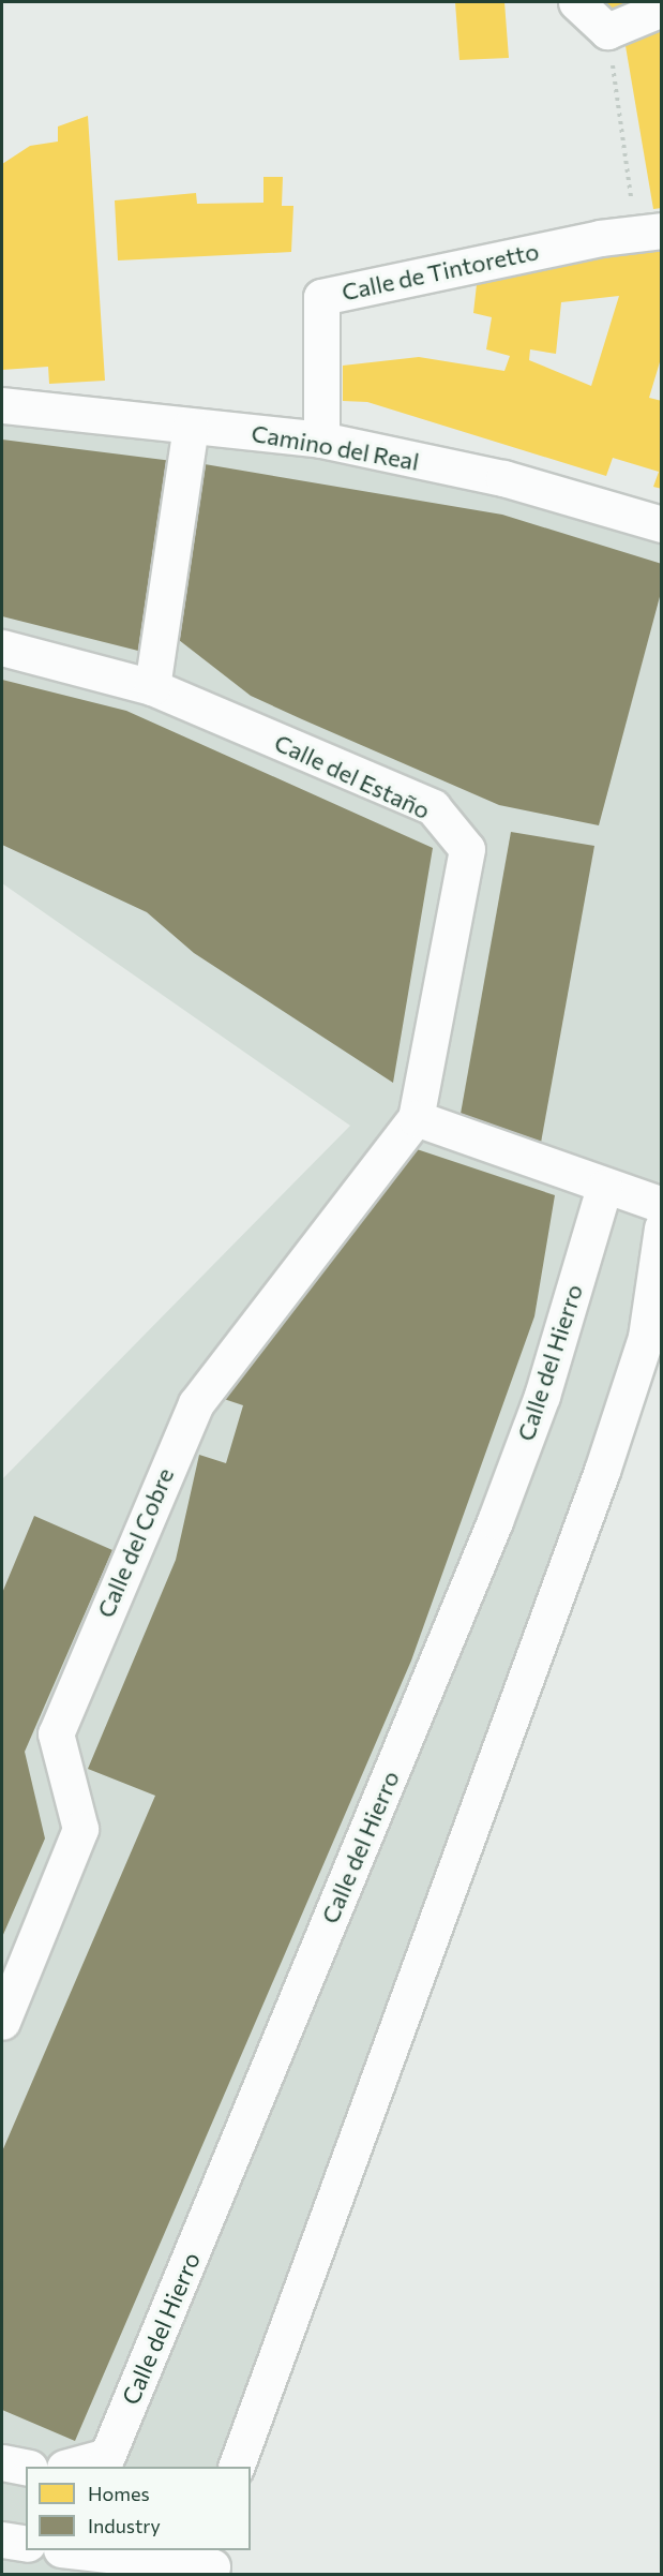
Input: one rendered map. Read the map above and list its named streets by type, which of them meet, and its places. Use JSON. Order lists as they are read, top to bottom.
{
  "streets": {
    "street": [
      "Calle de Tintoretto",
      "Camino del Real",
      "Calle del Estaño",
      "Calle del Hierro",
      "Calle del Cobre"
    ]
  },
  "crossings": [
    ["Calle de Tintoretto", "Camino del Real"],
    ["Calle del Estaño", "Calle del Cobre"]
  ],
  "legend": ["Homes", "Industry"]
}
